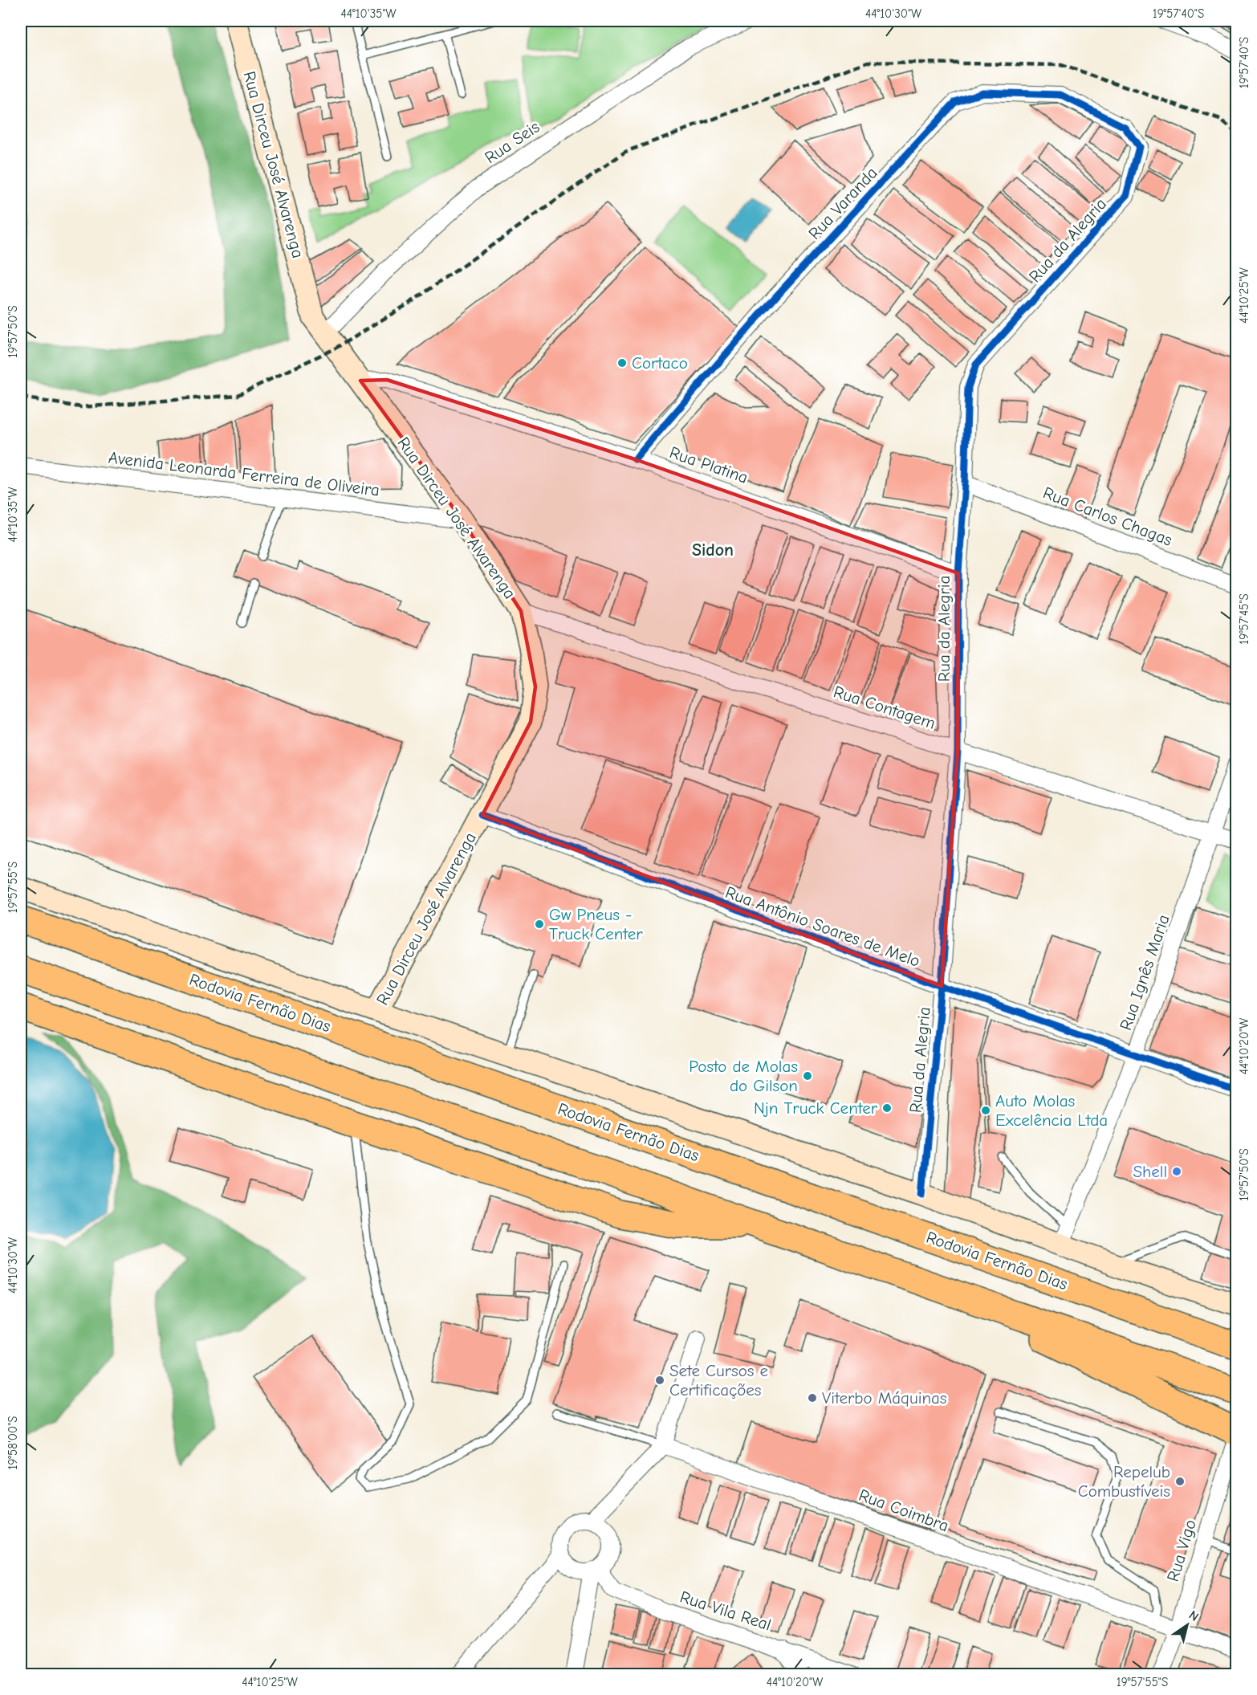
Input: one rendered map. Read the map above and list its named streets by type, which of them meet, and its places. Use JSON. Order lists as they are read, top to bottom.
{
  "streets": {
    "highway": ["Rodovia Fernão Dias"],
    "main road": ["Rua Dirceu José Alvarenga"],
    "street": [
      "Rua Seis",
      "Rua Varanda",
      "Rua da Alegria",
      "Rua Platina",
      "Avenida Leonarda Ferreira de Oliveira",
      "Rua Carlos Chagas",
      "Rua Contagem",
      "Rua Antônio Soares de Melo",
      "Rua Ignês Maria",
      "Rua Coimbra",
      "Rua Vigo",
      "Rua Vila Real"
    ]
  },
  "crossings": [
    ["Rua Seis", "Rua Dirceu José Alvarenga"],
    ["Rua Dirceu José Alvarenga", "Rua Platina"],
    ["Rua Dirceu José Alvarenga", "Avenida Leonarda Ferreira de Oliveira"],
    ["Rua Dirceu José Alvarenga", "Rua Contagem"],
    ["Rua Dirceu José Alvarenga", "Rua Antônio Soares de Melo"],
    ["Rua Dirceu José Alvarenga", "Rodovia Fernão Dias"],
    ["Rua Varanda", "Rua da Alegria"],
    ["Rua Varanda", "Rua Platina"],
    ["Rua da Alegria", "Rua Platina"],
    ["Rua da Alegria", "Rua Carlos Chagas"],
    ["Rua da Alegria", "Rua Contagem"],
    ["Rua da Alegria", "Rua Antônio Soares de Melo"],
    ["Rua da Alegria", "Rodovia Fernão Dias"],
    ["Rua Contagem", "Rua Ignês Maria"],
    ["Rua Antônio Soares de Melo", "Rua Ignês Maria"],
    ["Rua Ignês Maria", "Rodovia Fernão Dias"],
    ["Rua Coimbra", "Rua Vigo"]
  ],
  "districts": ["Sidon"],
  "places": [
    "Cortaco",
    "Gw Pneus - Truck Center",
    "Posto de Molas do Gilson",
    "Njn Truck Center",
    "Auto Molas Excelência Ltda",
    "Shell",
    "Sete Cursos e Certificações",
    "Viterbo Máquinas",
    "Repelub Combustíveis"
  ],
  "north": "top right",
  "coordinates": [
    "44°10'35\"W",
    "44°10'30\"W",
    "19°57'40\"S",
    "44°10'25\"W",
    "19°57'50\"S",
    "19°57'45\"S",
    "19°57'55\"S",
    "44°10'20\"W",
    "19°58'00\"S"
  ]
}
